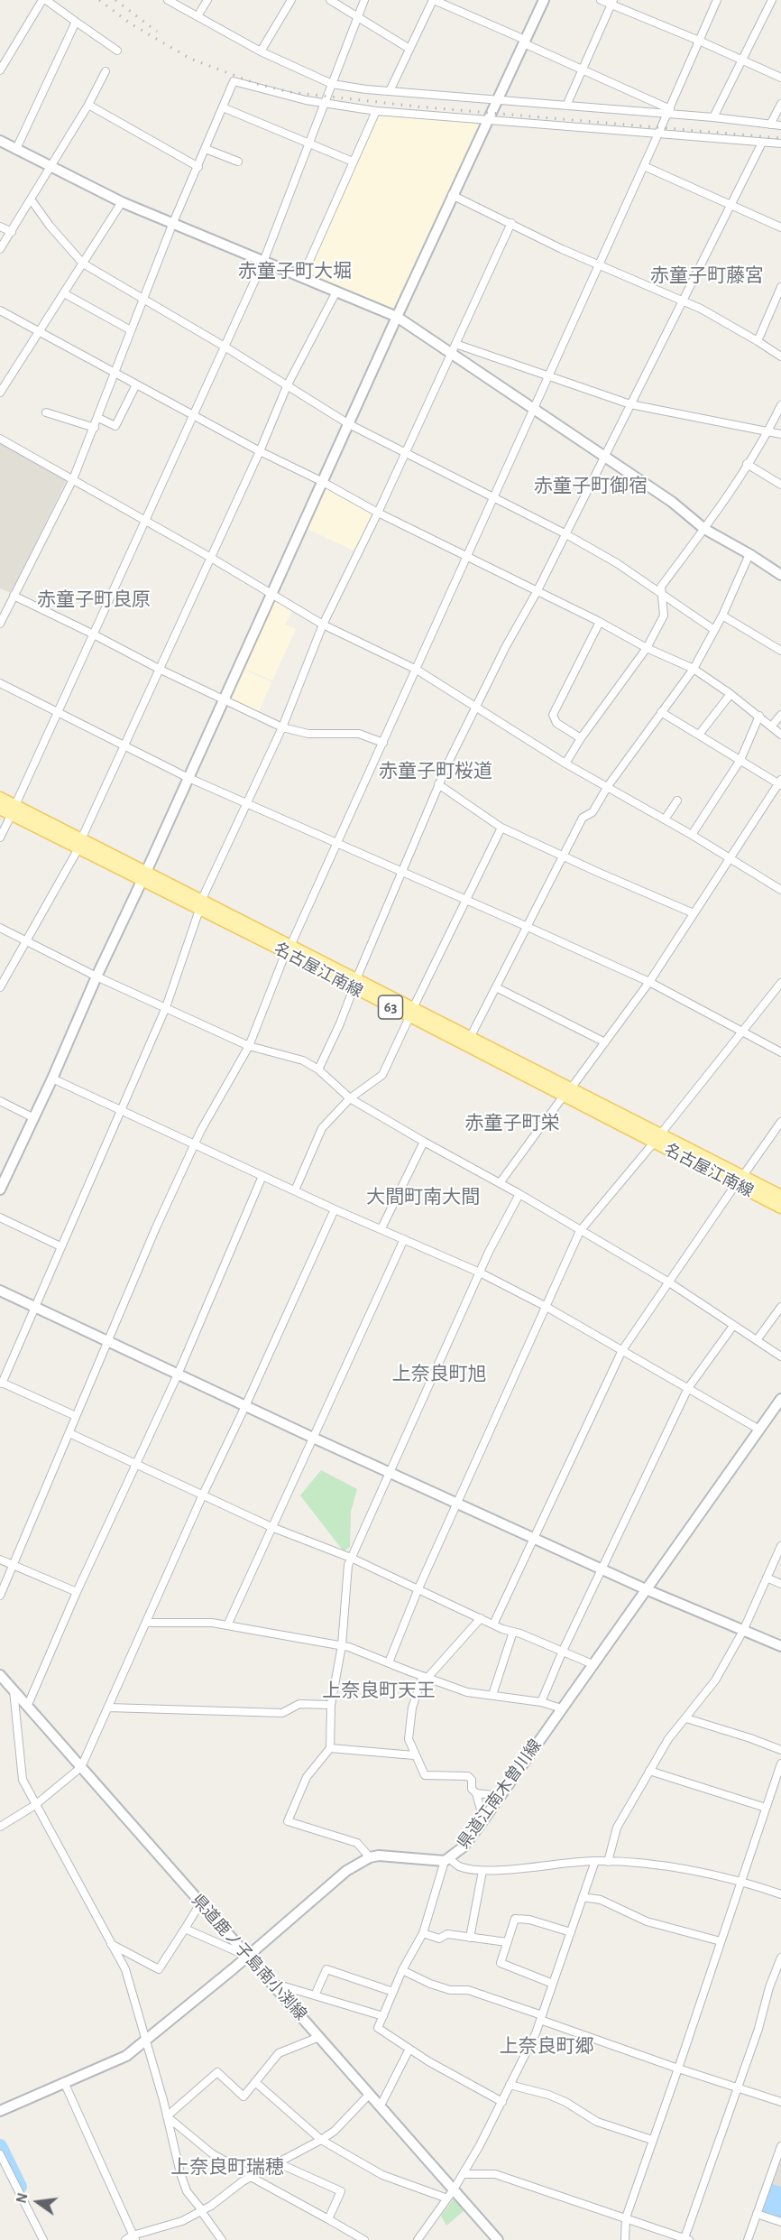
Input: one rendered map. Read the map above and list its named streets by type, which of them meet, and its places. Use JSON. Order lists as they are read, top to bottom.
{
  "streets": {
    "main road": ["名古屋江南線", "63"],
    "street": ["県道江南木曽川線", "県道鹿ノ子島南小渕線"]
  },
  "crossings": [
    ["県道江南木曽川線", "県道鹿ノ子島南小渕線"]
  ],
  "districts": [
    "赤童子町大堀",
    "赤童子町藤宮",
    "赤童子町御宿",
    "赤童子町良原",
    "赤童子町桜道",
    "赤童子町栄",
    "大間町南大間",
    "上奈良町旭",
    "上奈良町天王",
    "上奈良町郷",
    "上奈良町瑞穂"
  ],
  "north": "left"
}
